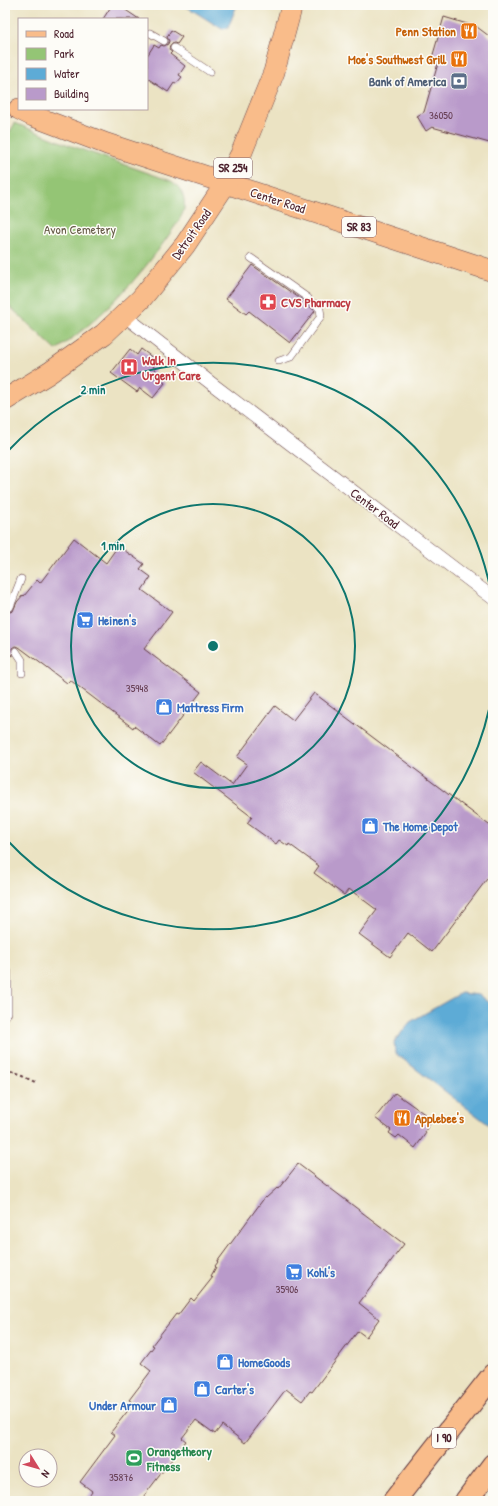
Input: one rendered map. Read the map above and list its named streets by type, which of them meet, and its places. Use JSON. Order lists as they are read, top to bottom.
{
  "streets": {
    "highway": ["I 90"],
    "main road": [
      "SR 254",
      "Center Road",
      "SR 83",
      "Detroit Road"
    ]
  },
  "crossings": [
    ["Center Road", "Detroit Road"]
  ],
  "parks": ["Avon Cemetery"],
  "places": {
    "restaurant": ["Penn Station", "Moe's Southwest Grill", "Applebee's"],
    "bank": ["Bank of America"],
    "pharmacy": ["CVS Pharmacy"],
    "hospital": ["Walk In Urgent Care"],
    "supermarket": ["Heinen's", "Kohl's"],
    "shop": [
      "Mattress Firm",
      "The Home Depot",
      "HomeGoods",
      "Carter's",
      "Under Armour"
    ],
    "sports": ["Orangetheory Fitness"]
  },
  "house_numbers": [
    "36050",
    "35948",
    "35906",
    "35876"
  ],
  "legend": [
    "Road",
    "Park",
    "Water",
    "Building"
  ],
  "north": "bottom right",
  "rings": ["2 min", "1 min"]
}
